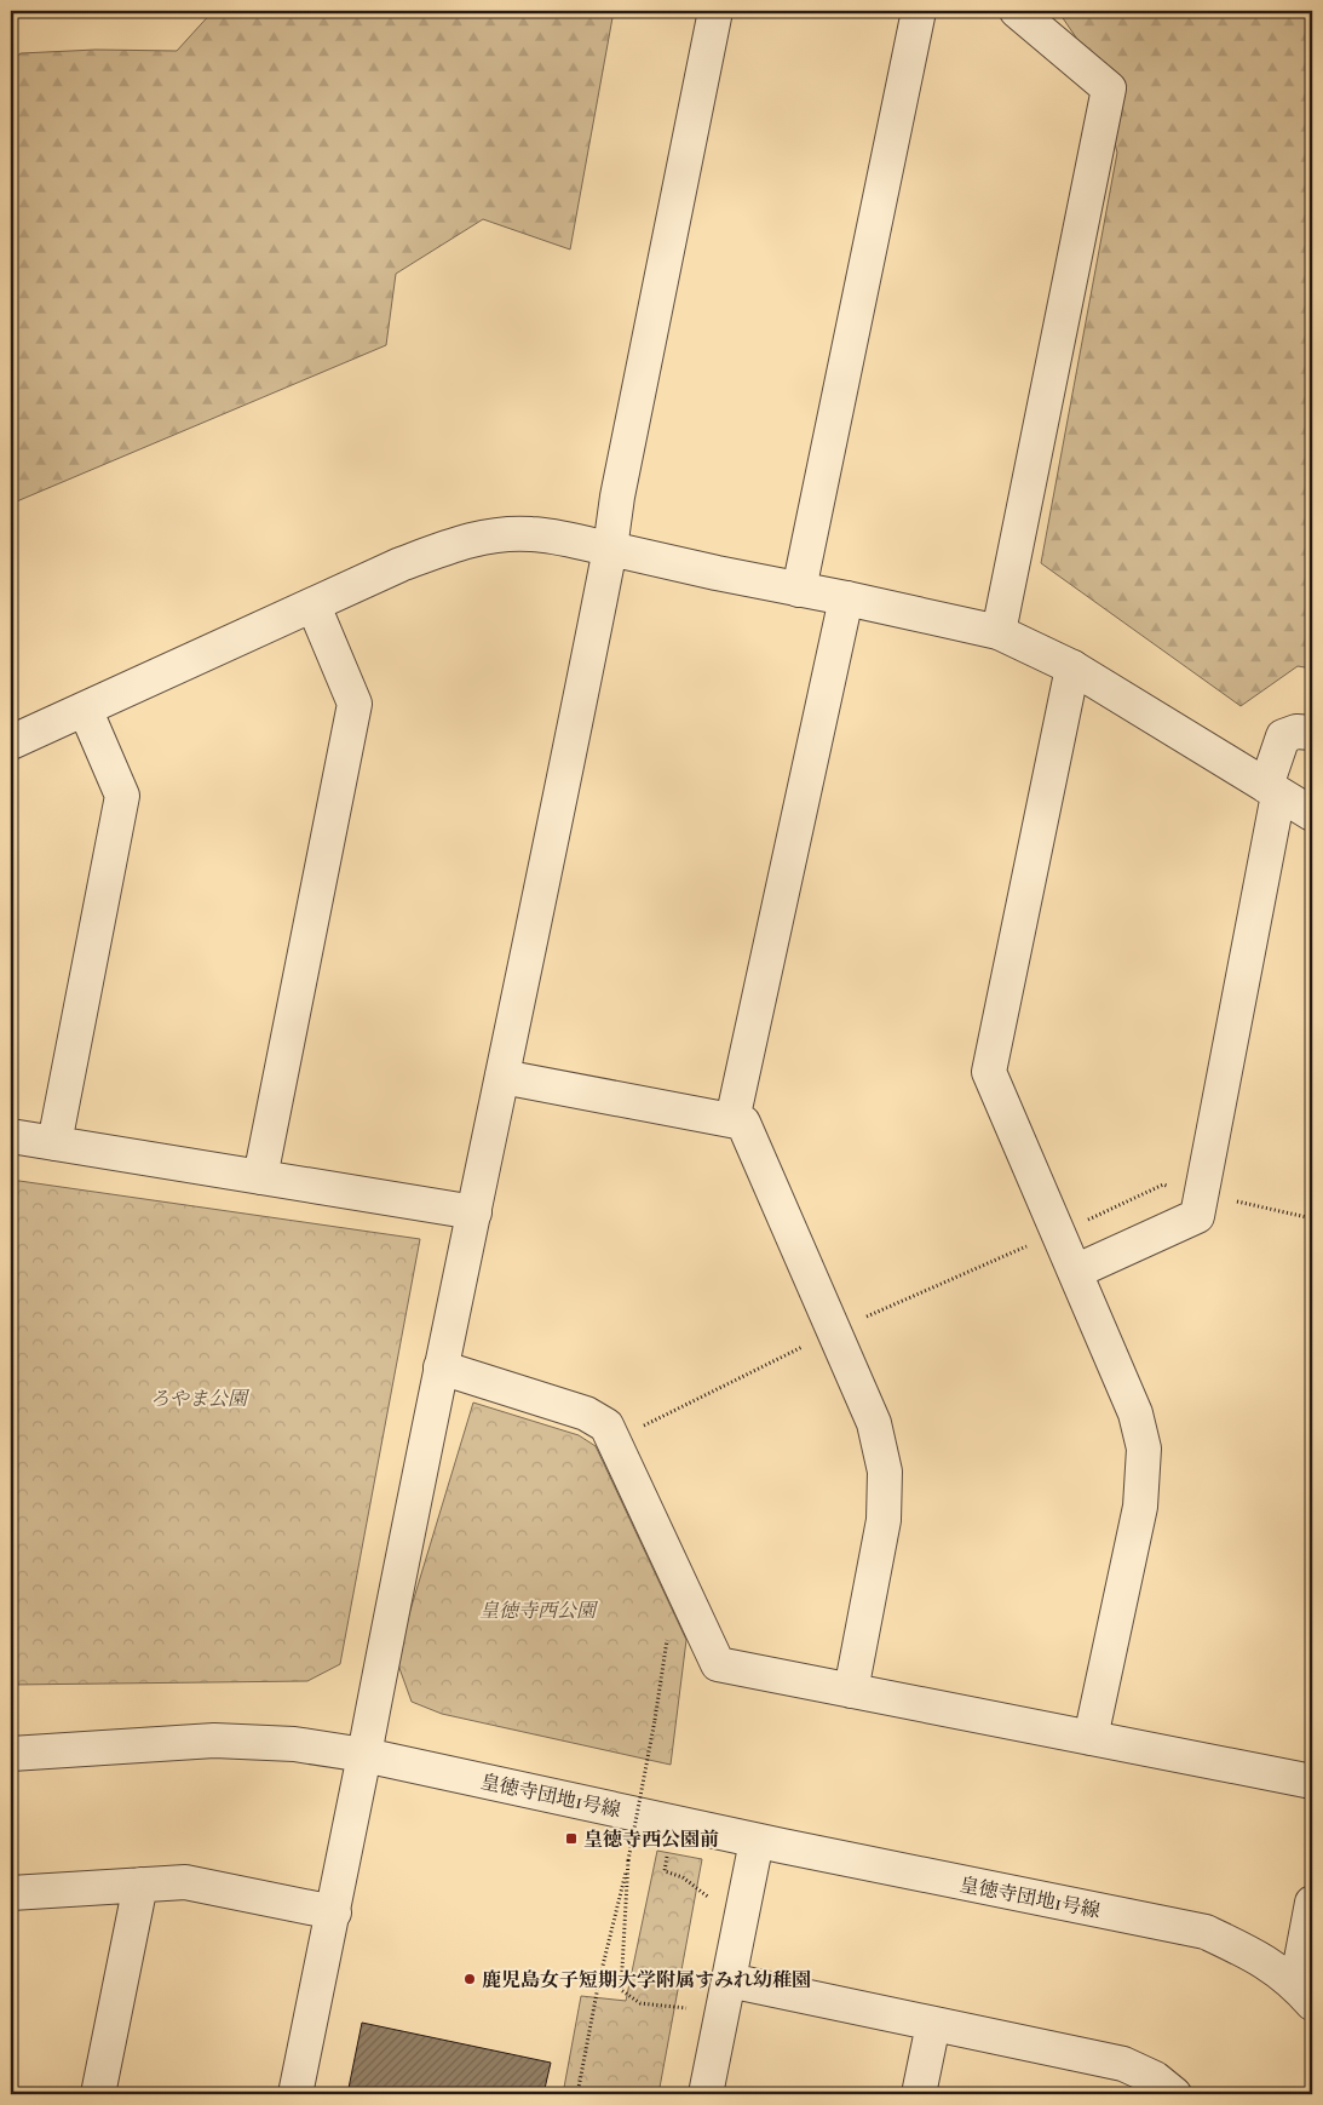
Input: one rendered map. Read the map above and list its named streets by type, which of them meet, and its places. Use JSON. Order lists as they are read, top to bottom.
{
  "streets": {
    "street": ["皇徳寺団地1号線"]
  },
  "parks": ["ろやま公園", "皇徳寺西公園"],
  "places": {
    "transit": ["皇徳寺西公園前"],
    "other": ["鹿児島女子短期大学附属すみれ幼稚園"]
  }
}
